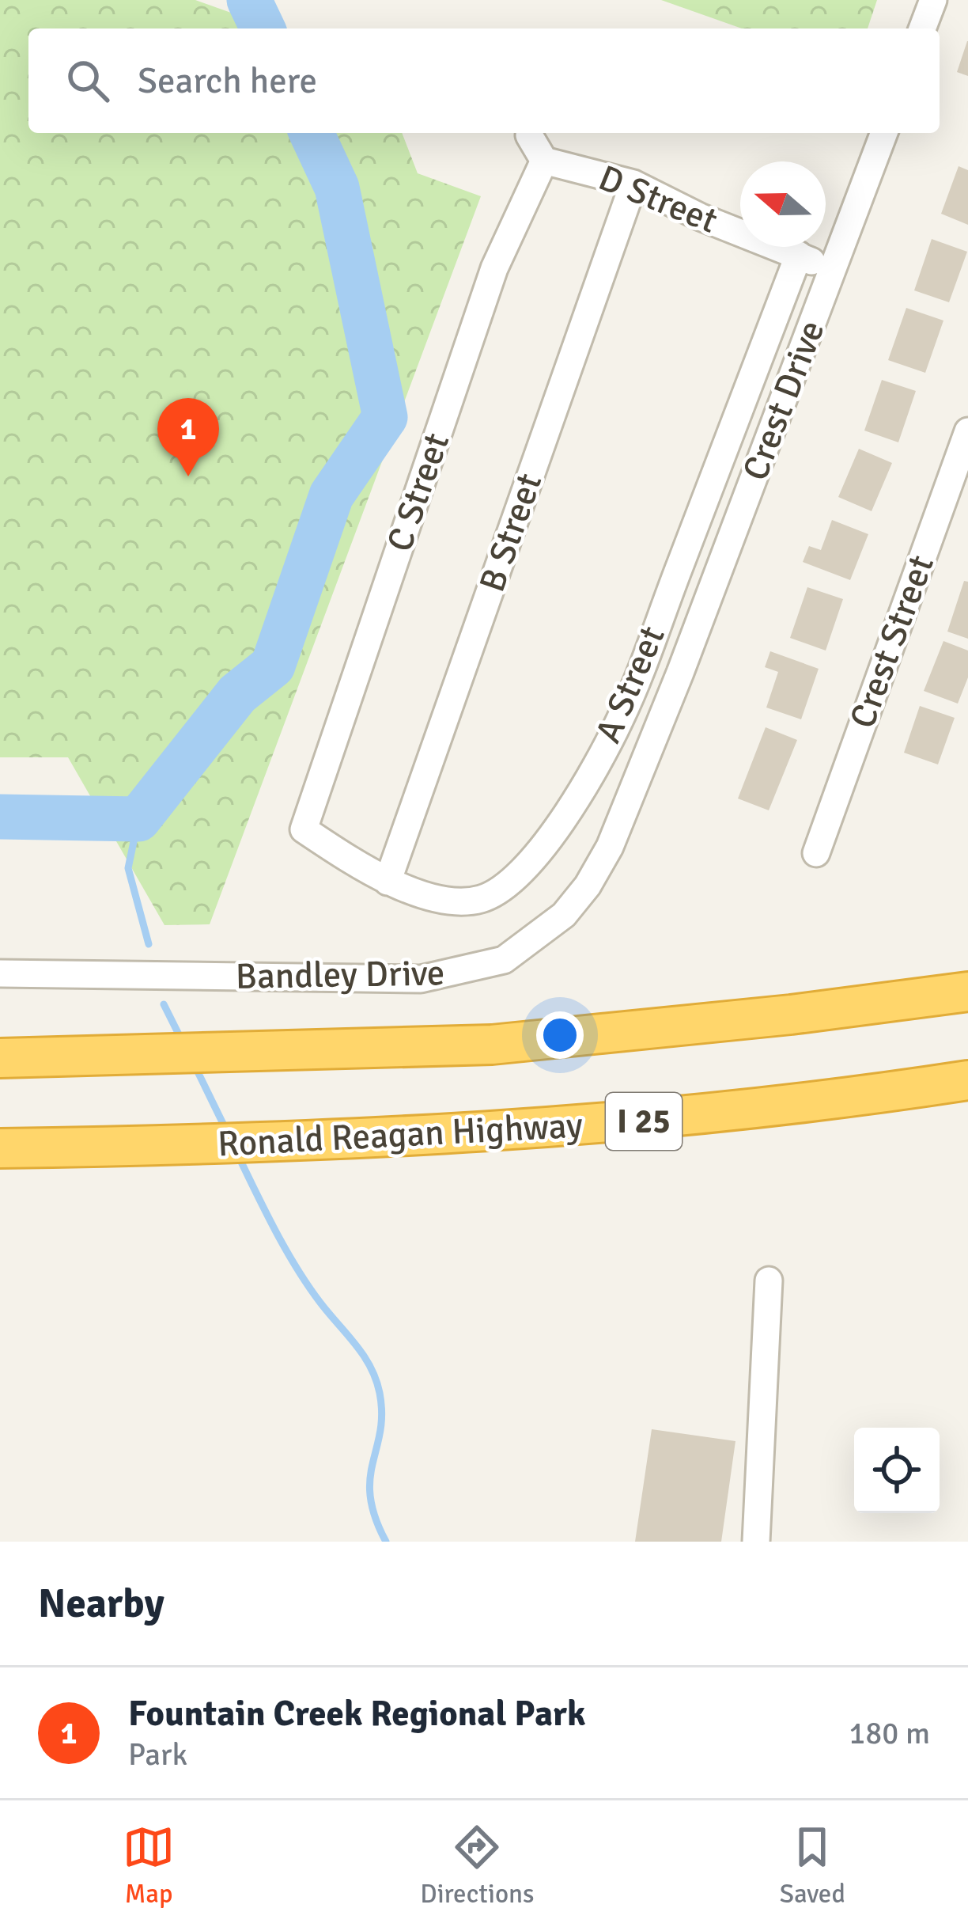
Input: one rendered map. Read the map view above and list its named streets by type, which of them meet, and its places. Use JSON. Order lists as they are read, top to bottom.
{
  "streets": {
    "highway": ["I 25", "Ronald Reagan Highway"],
    "street": [
      "D Street",
      "Crest Drive",
      "C Street",
      "B Street",
      "Crest Street",
      "A Street",
      "Bandley Drive"
    ]
  },
  "crossings": [
    ["D Street", "Crest Drive"],
    ["D Street", "C Street"],
    ["D Street", "B Street"],
    ["D Street", "A Street"],
    ["Crest Drive", "Bandley Drive"],
    ["C Street", "A Street"],
    ["B Street", "A Street"]
  ],
  "north": "left",
  "page": {
    "search": "Search here",
    "pins": "1",
    "heading": "Nearby",
    "list": [
      {
        "mark": "1",
        "name": "Fountain Creek Regional Park",
        "note": "Park",
        "value": "180 m"
      }
    ],
    "nav": ["Map", "Directions", "Saved"]
  }
}
